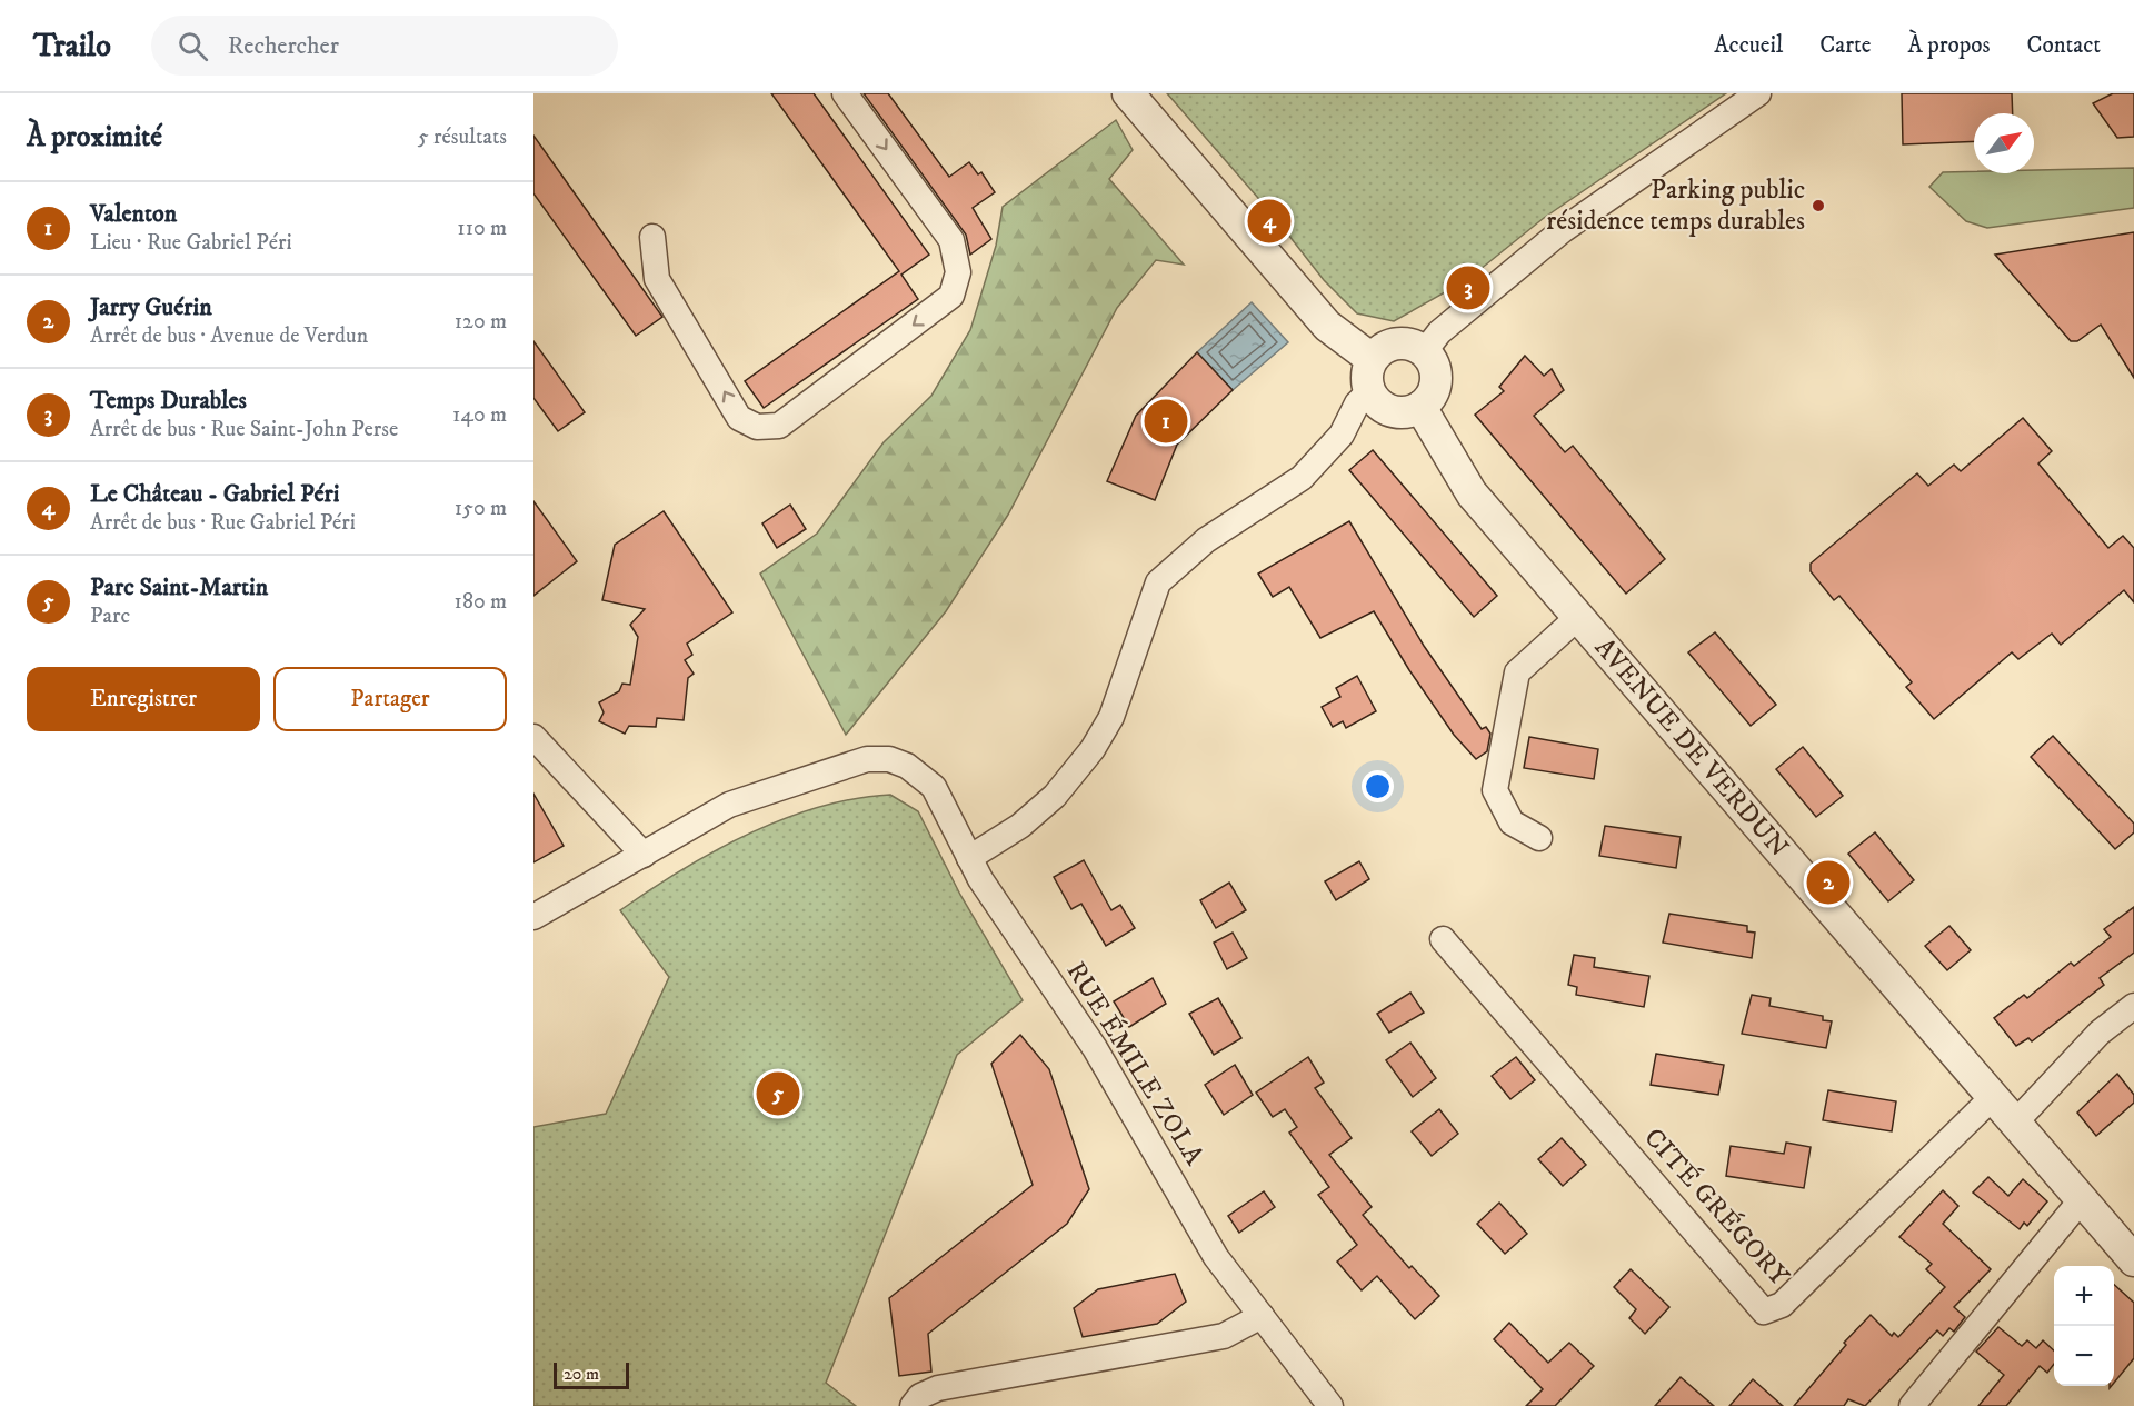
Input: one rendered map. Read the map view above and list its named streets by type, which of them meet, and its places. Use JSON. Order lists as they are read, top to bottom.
{
  "streets": {
    "street": ["AVENUE DE VERDUN", "RUE ÉMILE ZOLA", "CITÉ GRÉGORY"]
  },
  "crossings": [
    ["AVENUE DE VERDUN", "CITÉ GRÉGORY"]
  ],
  "places": ["Parking public résidence temps durables"],
  "scale_bar": "20 m",
  "north": "top right",
  "page": {
    "header": "Trailo",
    "search": "Rechercher",
    "nav": [
      "Accueil",
      "Carte",
      "À propos",
      "Contact"
    ],
    "heading": ["À proximité", "5 résultats"],
    "list": [
      {
        "mark": "1",
        "name": "Valenton",
        "note": "Lieu · Rue Gabriel Péri",
        "value": "110 m"
      },
      {
        "mark": "2",
        "name": "Jarry Guérin",
        "note": "Arrêt de bus · Avenue de Verdun",
        "value": "120 m"
      },
      {
        "mark": "3",
        "name": "Temps Durables",
        "note": "Arrêt de bus · Rue Saint-John Perse",
        "value": "140 m"
      },
      {
        "mark": "4",
        "name": "Le Château - Gabriel Péri",
        "note": "Arrêt de bus · Rue Gabriel Péri",
        "value": "150 m"
      },
      {
        "mark": "5",
        "name": "Parc Saint-Martin",
        "note": "Parc",
        "value": "180 m"
      }
    ],
    "pins": [
      "4",
      "3",
      "1",
      "2",
      "5"
    ],
    "buttons": ["Enregistrer", "Partager"],
    "map_buttons": ["+", "−"],
    "scale": "20 m"
  }
}
